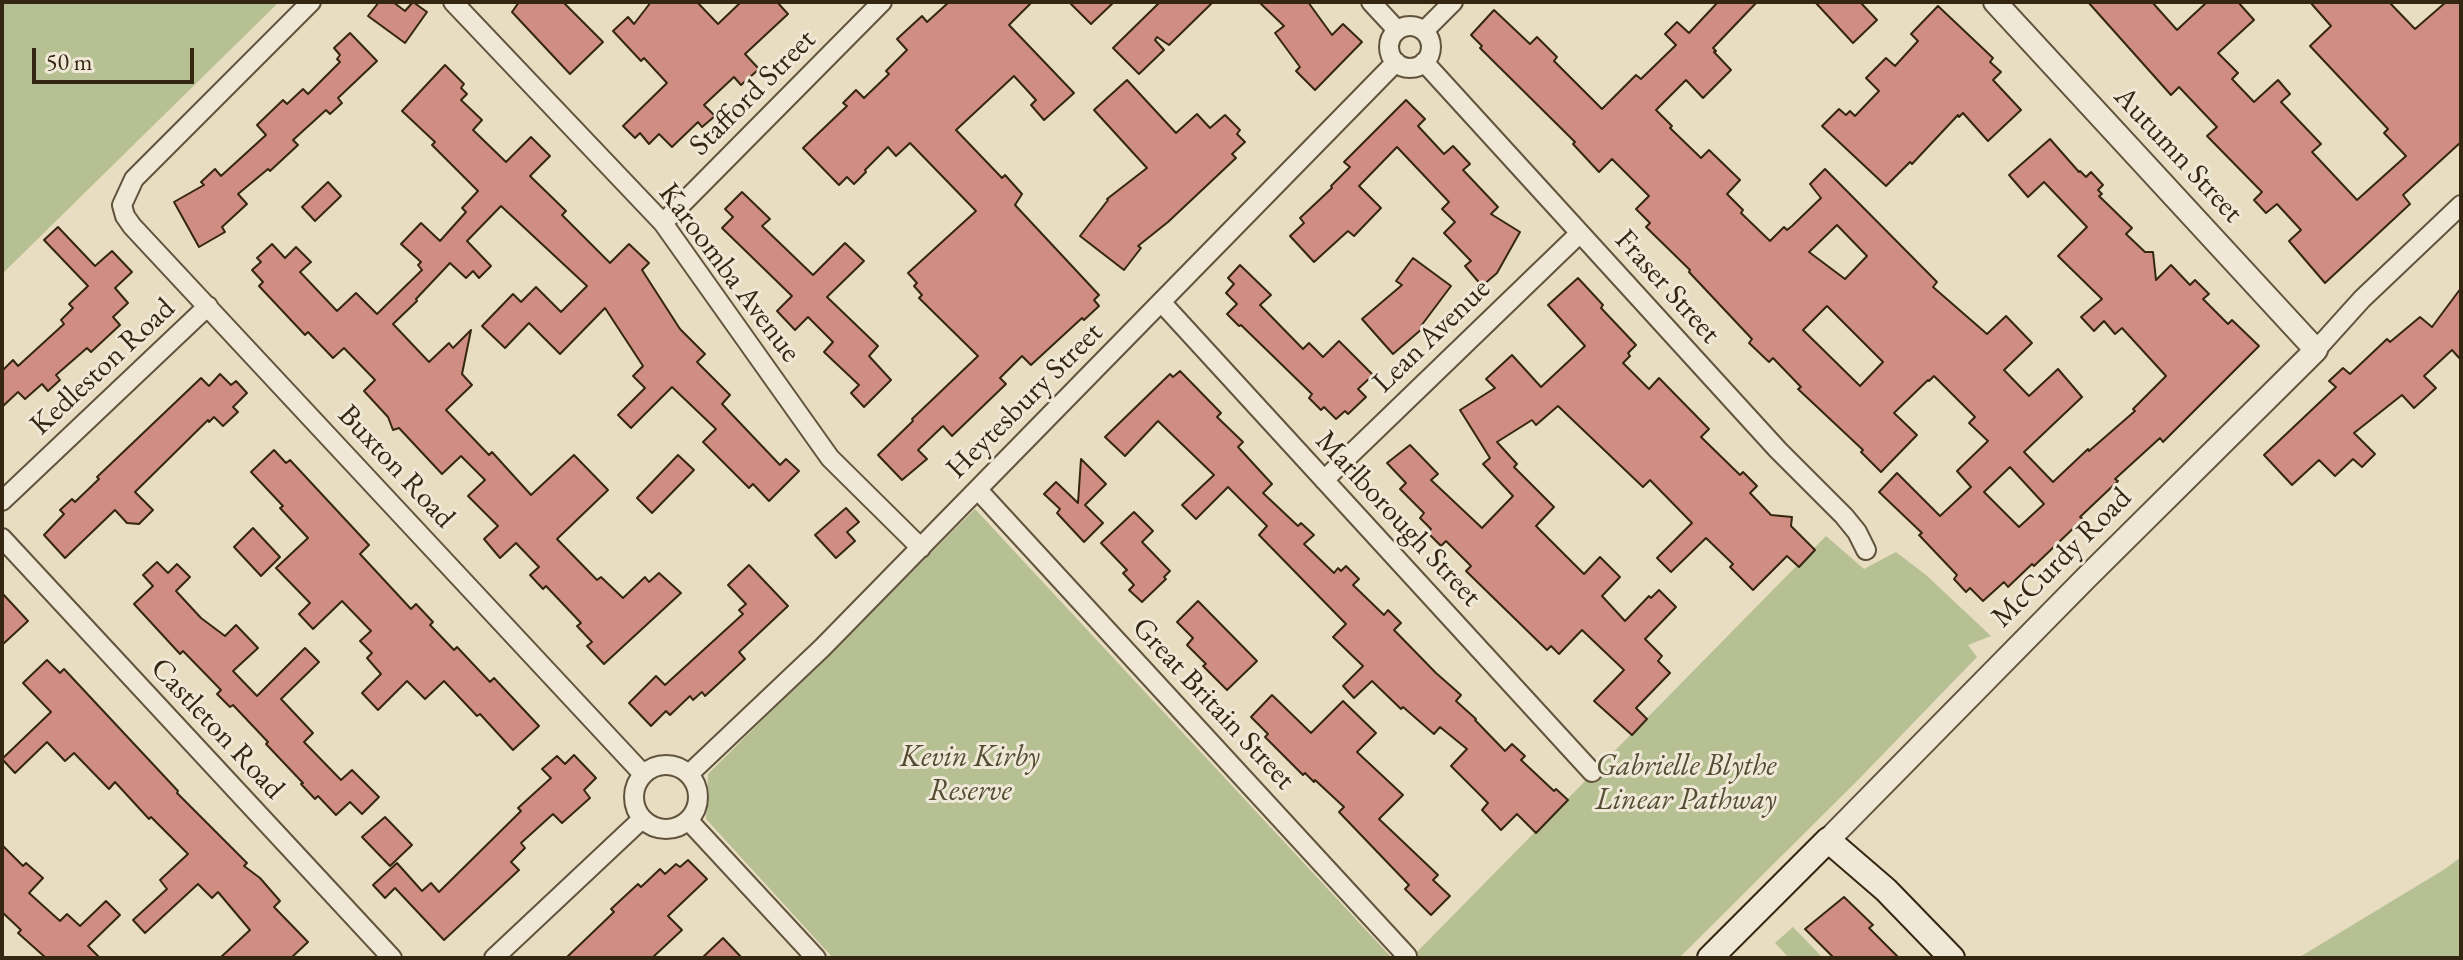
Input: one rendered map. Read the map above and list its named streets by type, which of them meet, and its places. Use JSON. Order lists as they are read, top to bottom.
{
  "streets": {
    "main road": ["McCurdy Road"],
    "street": [
      "Stafford Street",
      "Autumn Street",
      "Karoomba Avenue",
      "Fraser Street",
      "Lean Avenue",
      "Kedleston Road",
      "Heytesbury Street",
      "Buxton Road",
      "Marlborough Street",
      "Great Britain Street",
      "Castleton Road"
    ]
  },
  "crossings": [
    ["Stafford Street", "Karoomba Avenue"],
    ["Autumn Street", "McCurdy Road"],
    ["Karoomba Avenue", "Heytesbury Street"],
    ["Fraser Street", "Lean Avenue"],
    ["Fraser Street", "Heytesbury Street"],
    ["Lean Avenue", "Marlborough Street"],
    ["Kedleston Road", "Buxton Road"],
    ["Heytesbury Street", "Buxton Road"],
    ["Heytesbury Street", "Marlborough Street"],
    ["Heytesbury Street", "Great Britain Street"]
  ],
  "parks": ["Kevin Kirby Reserve", "Gabrielle Blythe Linear Pathway"],
  "scale_bar": "50 m"
}
